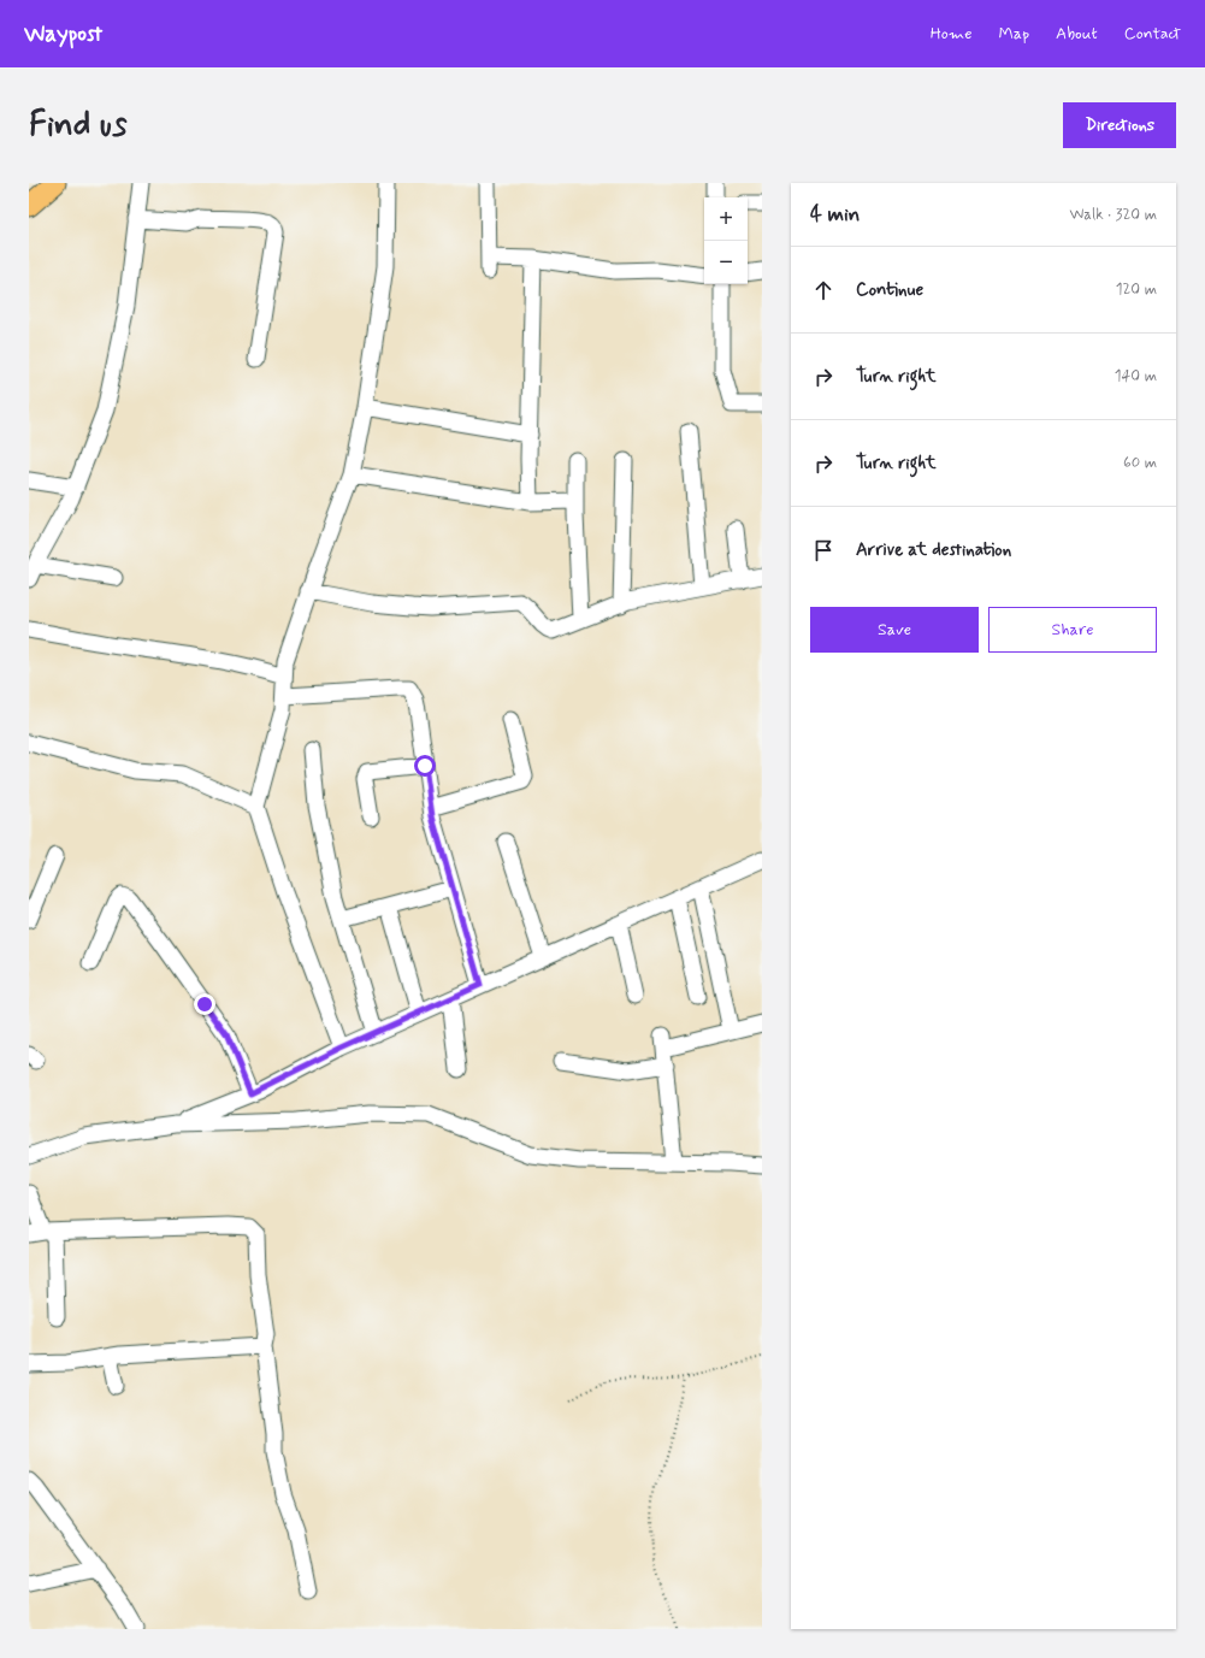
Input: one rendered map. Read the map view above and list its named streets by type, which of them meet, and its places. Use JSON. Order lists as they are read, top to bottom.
{
  "page": {
    "header": "Waypost",
    "nav": [
      "Home",
      "Map",
      "About",
      "Contact"
    ],
    "buttons": [
      "Directions",
      ["Save", "Share"]
    ],
    "title": "Find us",
    "heading": ["4 min", "Walk · 320 m"],
    "map_buttons": ["+", "−"],
    "list": [
      ["Continue", "120 m"],
      ["Turn right", "140 m"],
      ["Turn right", "60 m"],
      "Arrive at destination"
    ]
  }
}
